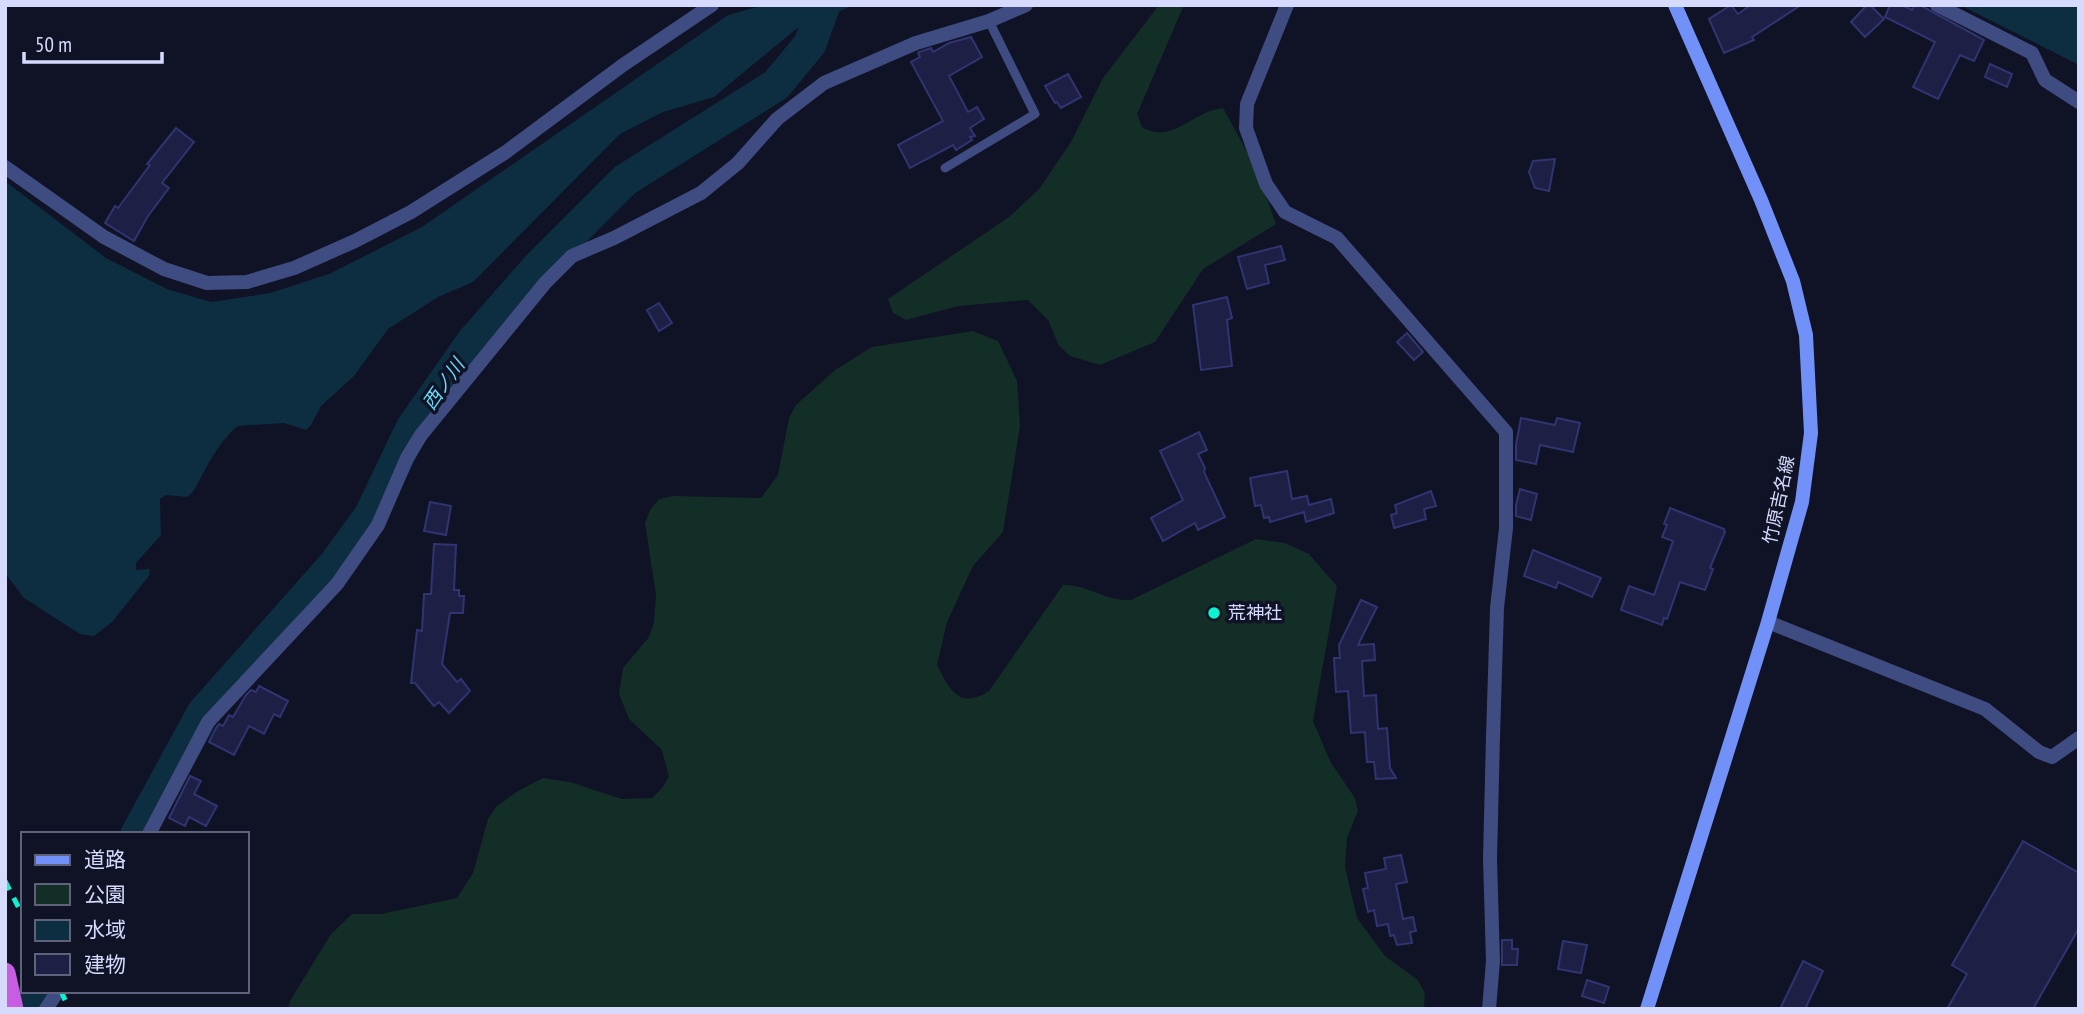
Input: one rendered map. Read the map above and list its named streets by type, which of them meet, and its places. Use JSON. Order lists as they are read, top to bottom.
{
  "streets": {
    "main road": ["竹原吉名線"]
  },
  "water": ["西ノ川"],
  "places": ["荒神社"],
  "legend": [
    "道路",
    "公園",
    "水域",
    "建物"
  ],
  "scale_bar": "50 m"
}
